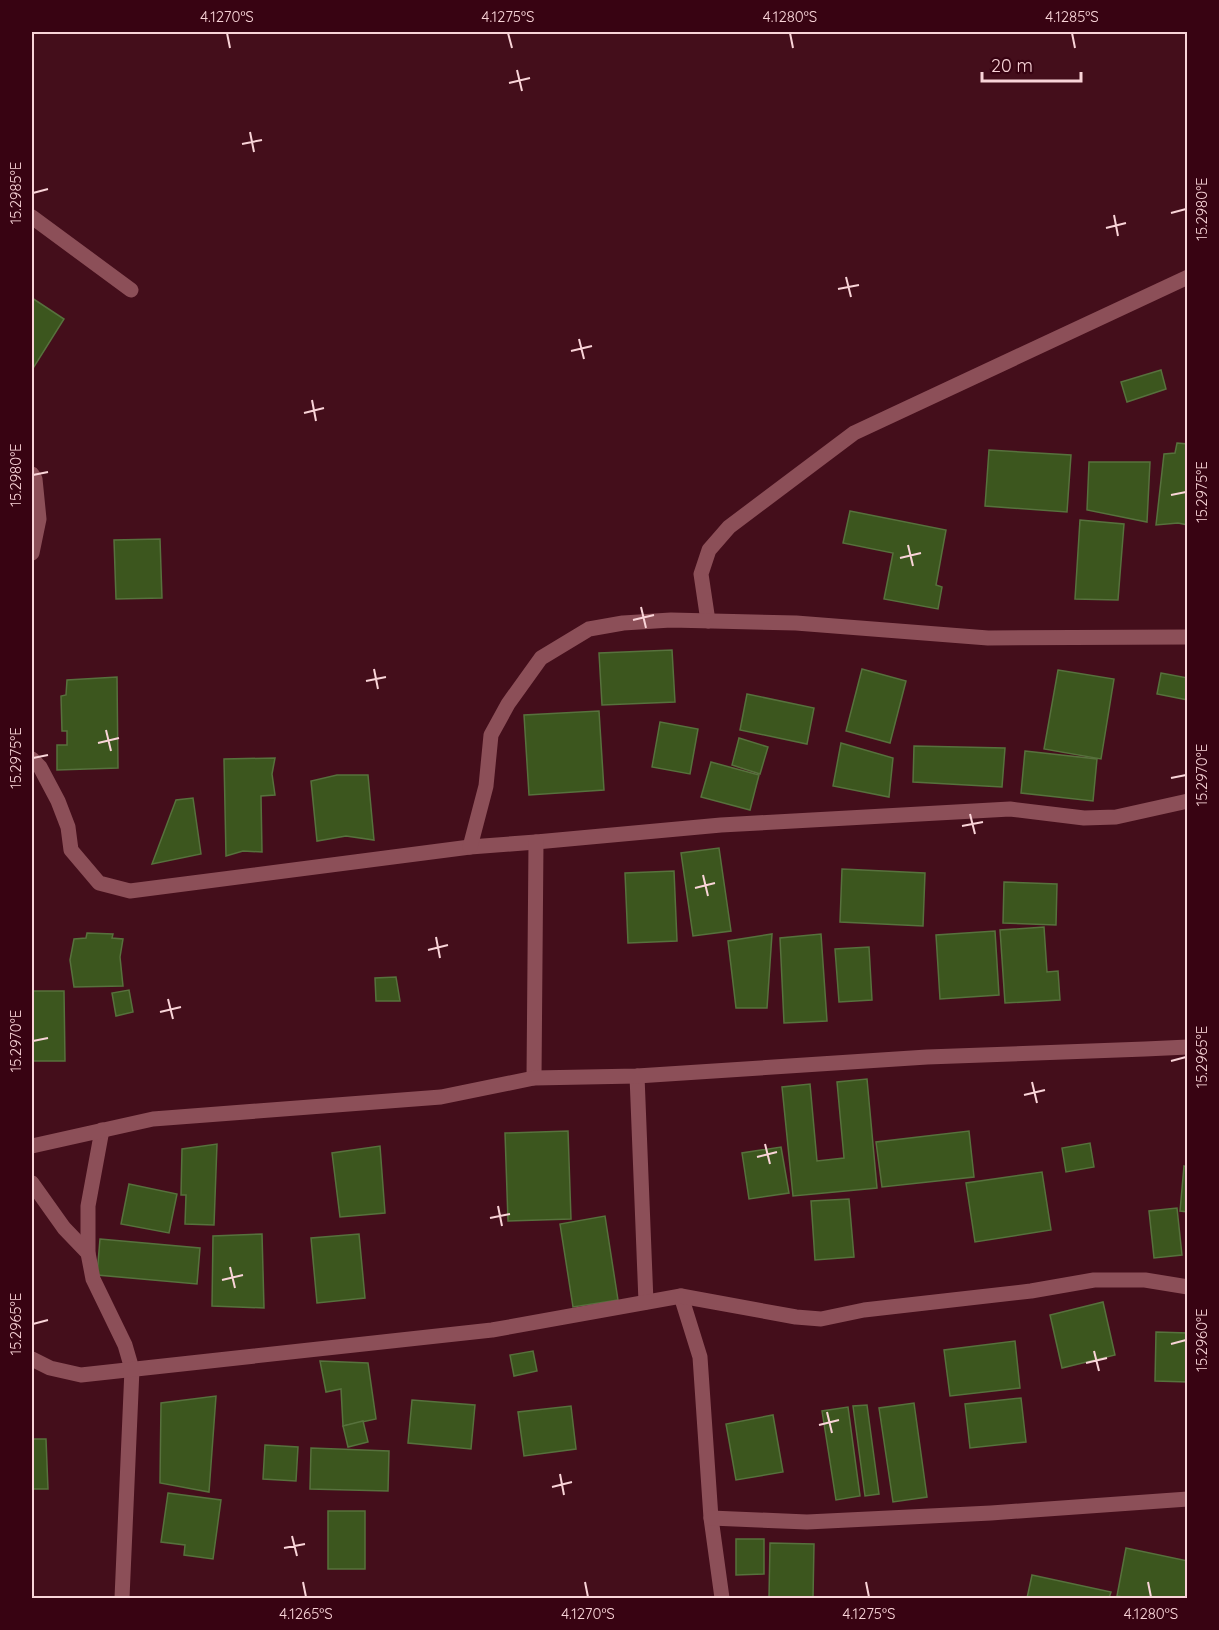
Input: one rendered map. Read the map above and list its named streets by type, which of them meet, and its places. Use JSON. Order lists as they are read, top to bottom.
{
  "scale_bar": "20 m",
  "coordinates": [
    "4.1270°S",
    "4.1275°S",
    "4.1280°S",
    "4.1285°S",
    "15.2985°E",
    "15.2980°E",
    "15.2975°E",
    "15.2970°E",
    "15.2965°E",
    "15.2960°E",
    "4.1265°S"
  ]
}
